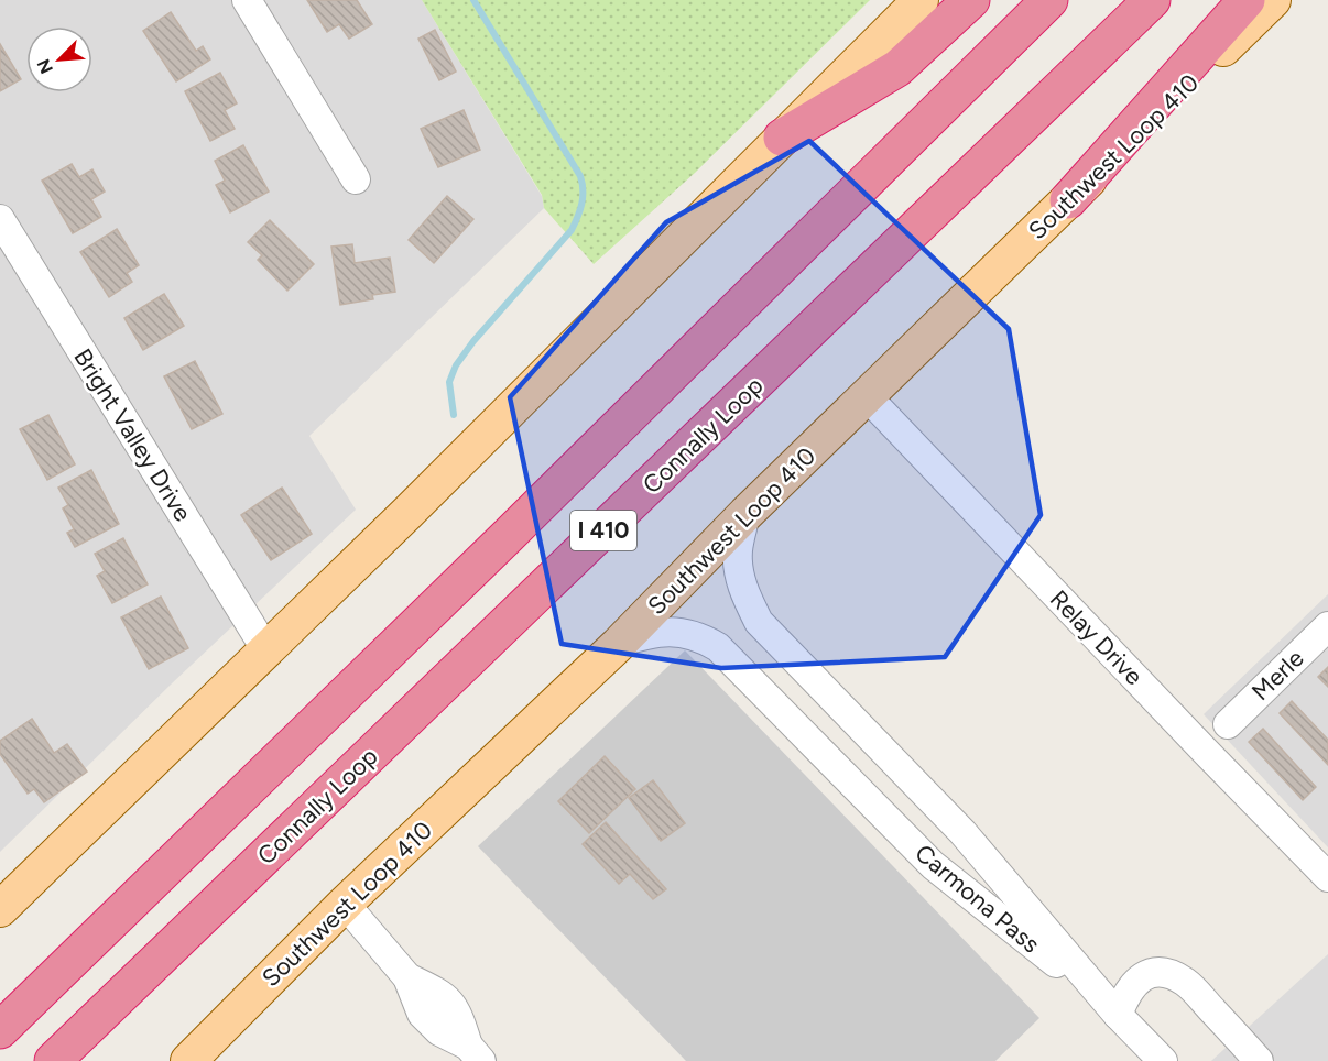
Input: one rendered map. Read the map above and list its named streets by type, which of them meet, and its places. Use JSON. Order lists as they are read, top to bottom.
{
  "streets": {
    "highway": ["Connally Loop", "I 410"],
    "main road": ["Southwest Loop 410"],
    "street": [
      "Bright Valley Drive",
      "Relay Drive",
      "Merle",
      "Carmona Pass"
    ]
  },
  "crossings": [
    ["Southwest Loop 410", "Relay Drive"],
    ["Southwest Loop 410", "Carmona Pass"]
  ],
  "north": "bottom left"
}
